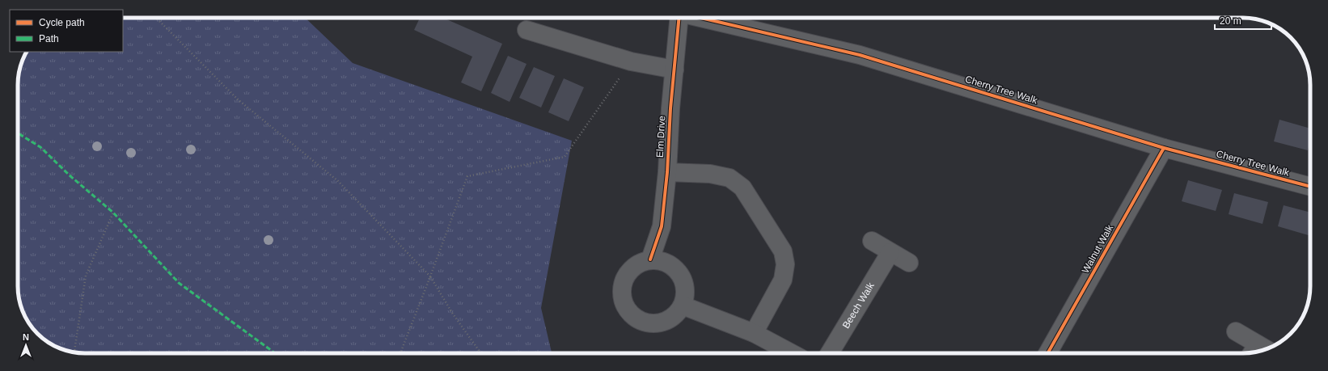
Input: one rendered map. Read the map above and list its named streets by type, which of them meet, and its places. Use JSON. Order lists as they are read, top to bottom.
{
  "streets": {
    "street": [
      "Cherry Tree Walk",
      "Elm Drive",
      "Walnut Walk",
      "Beech Walk"
    ]
  },
  "crossings": [
    ["Cherry Tree Walk", "Walnut Walk"]
  ],
  "legend": ["Cycle path", "Path"],
  "scale_bar": "20 m",
  "north": "top"
}
